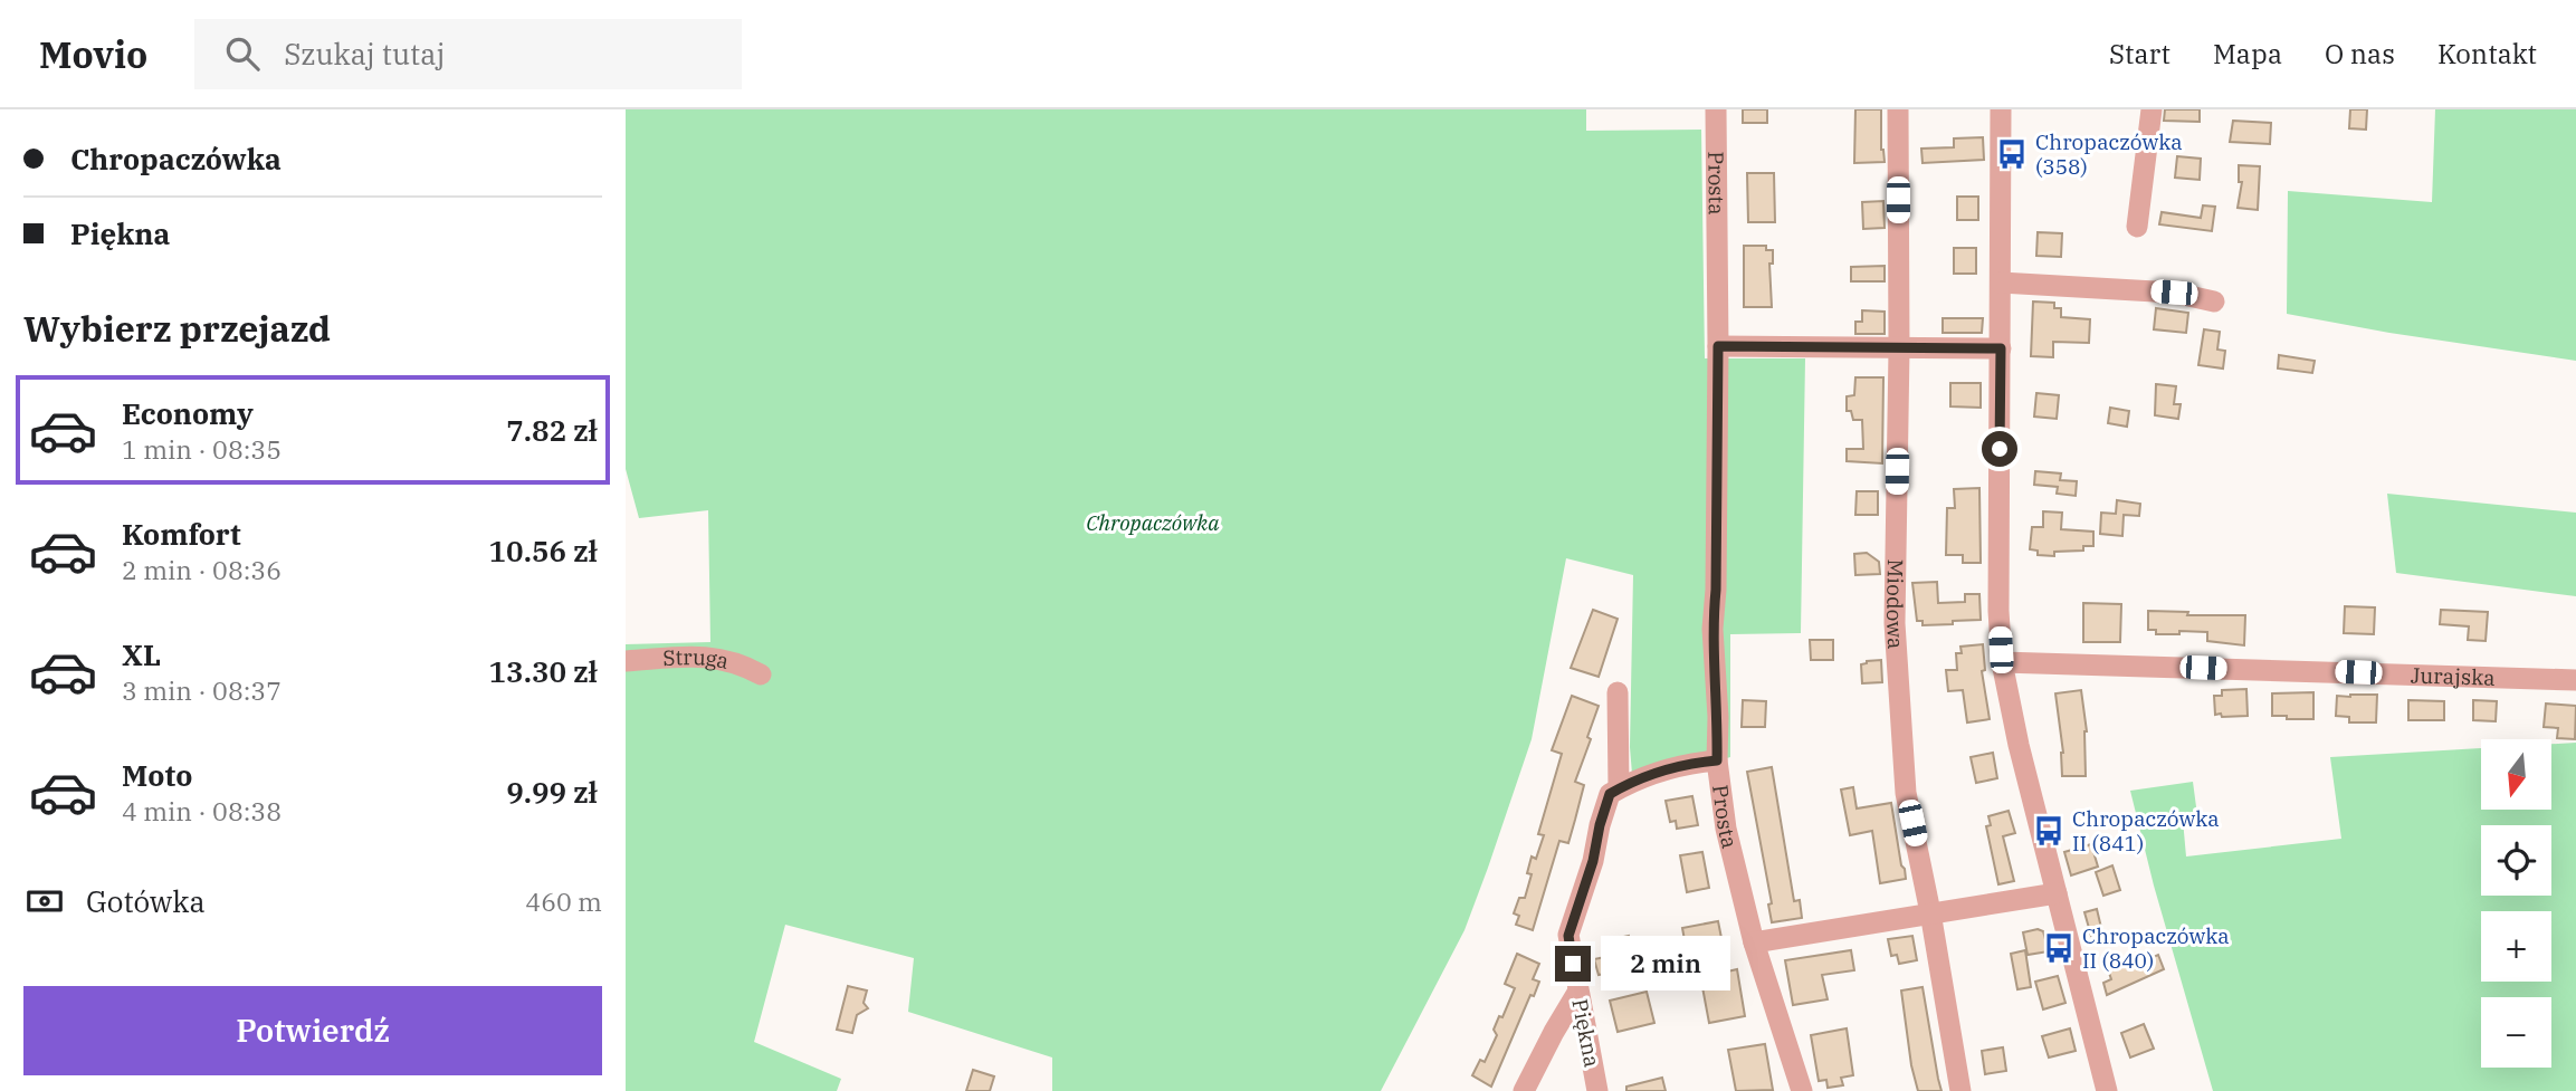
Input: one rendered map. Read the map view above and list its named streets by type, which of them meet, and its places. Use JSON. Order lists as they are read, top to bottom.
{
  "streets": {
    "street": [
      "Prosta",
      "Miodowa",
      "Struga",
      "Jurajska",
      "Piękna"
    ]
  },
  "parks": ["Chropaczówka"],
  "places": {
    "bus stop": ["Chropaczówka (358)", "Chropaczówka II (841)", "Chropaczówka II (840)"]
  },
  "north": "bottom",
  "page": {
    "header": "Movio",
    "search": "Szukaj tutaj",
    "nav": [
      "Start",
      "Mapa",
      "O nas",
      "Kontakt"
    ],
    "banner": ["Chropaczówka", "Piękna"],
    "heading": "Wybierz przejazd",
    "list": [
      {
        "name": "Economy",
        "note": "1 min · 08:35",
        "value": "7.82 zł"
      },
      {
        "name": "Komfort",
        "note": "2 min · 08:36",
        "value": "10.56 zł"
      },
      {
        "name": "XL",
        "note": "3 min · 08:37",
        "value": "13.30 zł"
      },
      {
        "name": "Moto",
        "note": "4 min · 08:38",
        "value": "9.99 zł"
      }
    ],
    "map_buttons": ["+", "−"],
    "pay": ["Gotówka", "460 m"],
    "bubble": "2 min",
    "buttons": "Potwierdź"
  }
}
